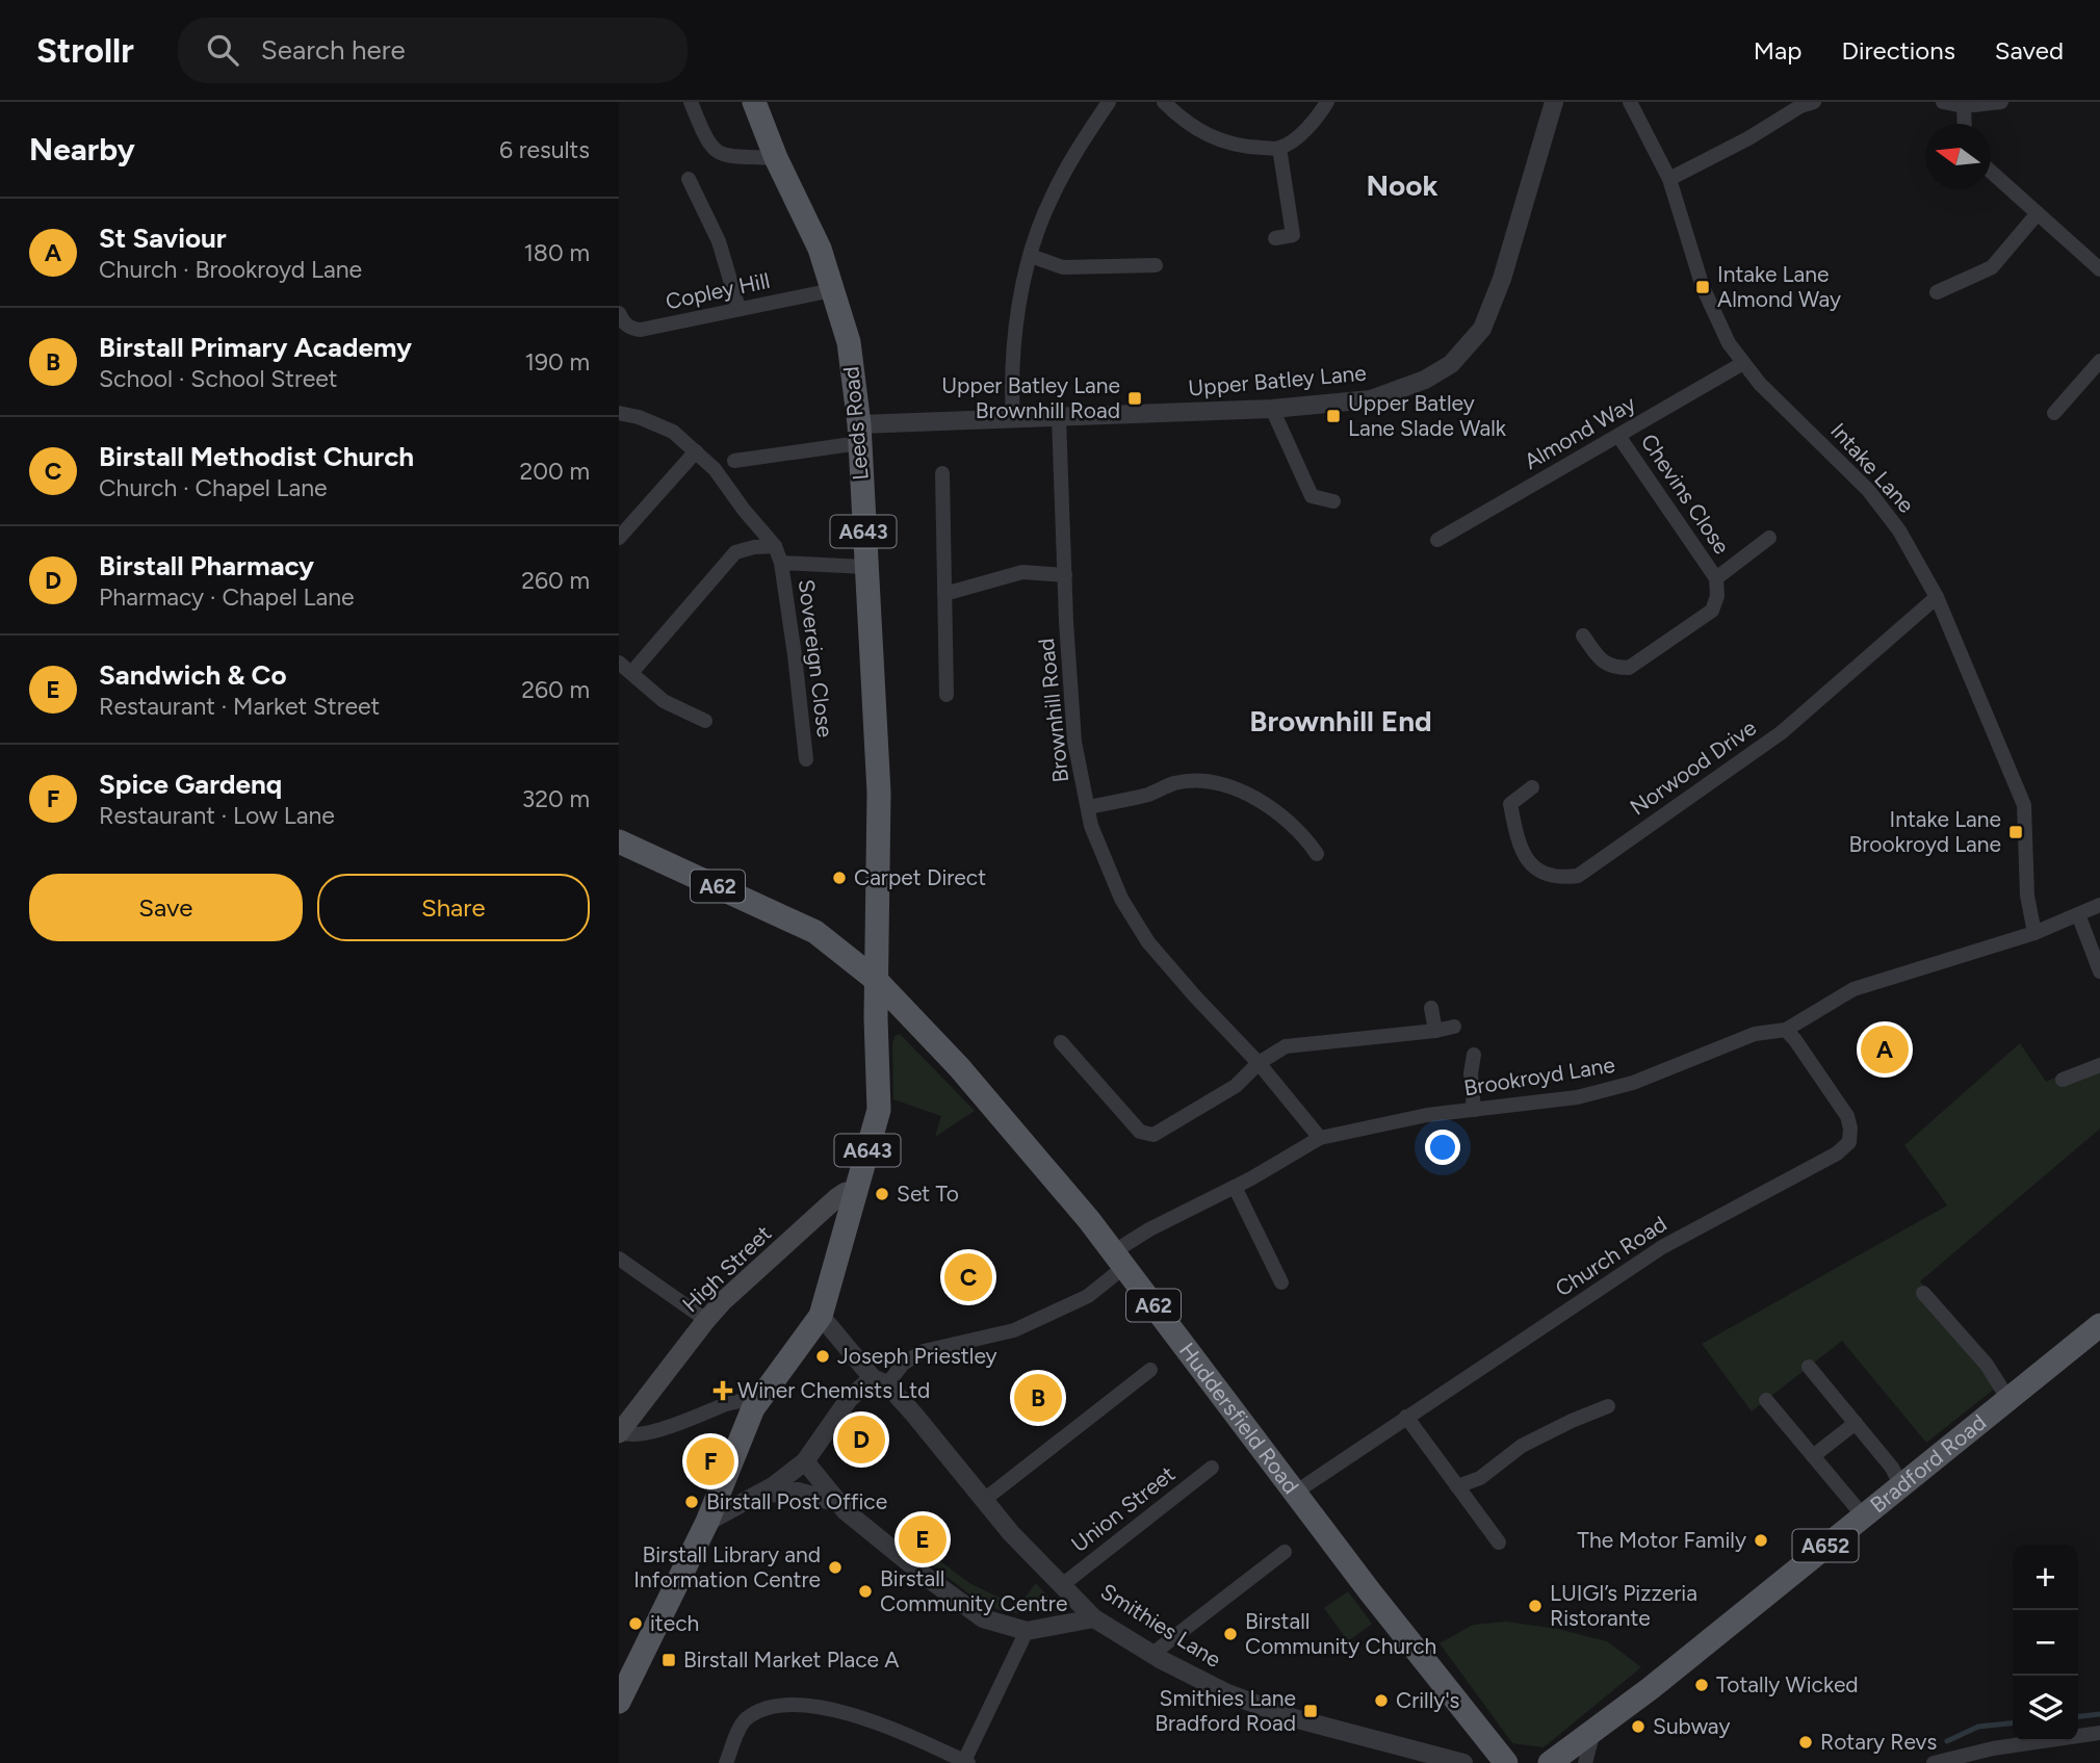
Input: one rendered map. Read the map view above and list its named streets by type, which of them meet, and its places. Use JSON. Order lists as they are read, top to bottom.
{
  "streets": {
    "main road": [
      "Leeds Road",
      "A643",
      "A62",
      "High Street",
      "Huddersfield Road",
      "Bradford Road",
      "A652"
    ],
    "street": [
      "Copley Hill",
      "Upper Batley Lane",
      "Almond Way",
      "Intake Lane",
      "Chevins Close",
      "Sovereign Close",
      "Brownhill Road",
      "Norwood Drive",
      "Brookroyd Lane",
      "Church Road",
      "Union Street",
      "Smithies Lane"
    ]
  },
  "crossings": [
    ["Copley Hill", "Leeds Road"],
    ["Upper Batley Lane", "Leeds Road"],
    ["Upper Batley Lane", "Brownhill Road"],
    ["Leeds Road", "A643"],
    ["Leeds Road", "A62"],
    ["Leeds Road", "Huddersfield Road"],
    ["Almond Way", "Intake Lane"],
    ["Almond Way", "Chevins Close"],
    ["Intake Lane", "Norwood Drive"],
    ["Intake Lane", "Brookroyd Lane"],
    ["A643", "A62"],
    ["A643", "High Street"],
    ["A643", "Huddersfield Road"],
    ["A643", "Smithies Lane"],
    ["Brownhill Road", "Brookroyd Lane"],
    ["A62", "Huddersfield Road"],
    ["Brookroyd Lane", "Church Road"],
    ["Brookroyd Lane", "Huddersfield Road"],
    ["Brookroyd Lane", "Smithies Lane"],
    ["Church Road", "Huddersfield Road"],
    ["Union Street", "Smithies Lane"]
  ],
  "districts": ["Nook", "Brownhill End"],
  "places": {
    "transit": [
      "Intake Lane Almond Way",
      "Upper Batley Lane Brownhill Road",
      "Upper Batley Lane Slade Walk",
      "Intake Lane Brookroyd Lane",
      "Birstall Market Place A",
      "Smithies Lane Bradford Road"
    ],
    "other": [
      "Carpet Direct",
      "Set To",
      "Joseph Priestley",
      "Birstall Post Office",
      "The Motor Family",
      "Birstall Library and Information Centre",
      "Birstall Community Centre",
      "LUIGI’s Pizzeria Ristorante",
      "itech",
      "Birstall Community Church",
      "Totally Wicked",
      "Crilly's",
      "Subway",
      "Rotary Revs"
    ],
    "health": ["Winer Chemists Ltd"]
  },
  "north": "left",
  "page": {
    "header": "Strollr",
    "search": "Search here",
    "nav": ["Map", "Directions", "Saved"],
    "heading": ["Nearby", "6 results"],
    "list": [
      {
        "mark": "A",
        "name": "St Saviour",
        "note": "Church · Brookroyd Lane",
        "value": "180 m"
      },
      {
        "mark": "B",
        "name": "Birstall Primary Academy",
        "note": "School · School Street",
        "value": "190 m"
      },
      {
        "mark": "C",
        "name": "Birstall Methodist Church",
        "note": "Church · Chapel Lane",
        "value": "200 m"
      },
      {
        "mark": "D",
        "name": "Birstall Pharmacy",
        "note": "Pharmacy · Chapel Lane",
        "value": "260 m"
      },
      {
        "mark": "E",
        "name": "Sandwich & Co",
        "note": "Restaurant · Market Street",
        "value": "260 m"
      },
      {
        "mark": "F",
        "name": "Spice Gardenq",
        "note": "Restaurant · Low Lane",
        "value": "320 m"
      }
    ],
    "buttons": ["Save", "Share"],
    "pins": [
      "A",
      "C",
      "B",
      "D",
      "F",
      "E"
    ],
    "map_buttons": ["+", "−"]
  }
}
